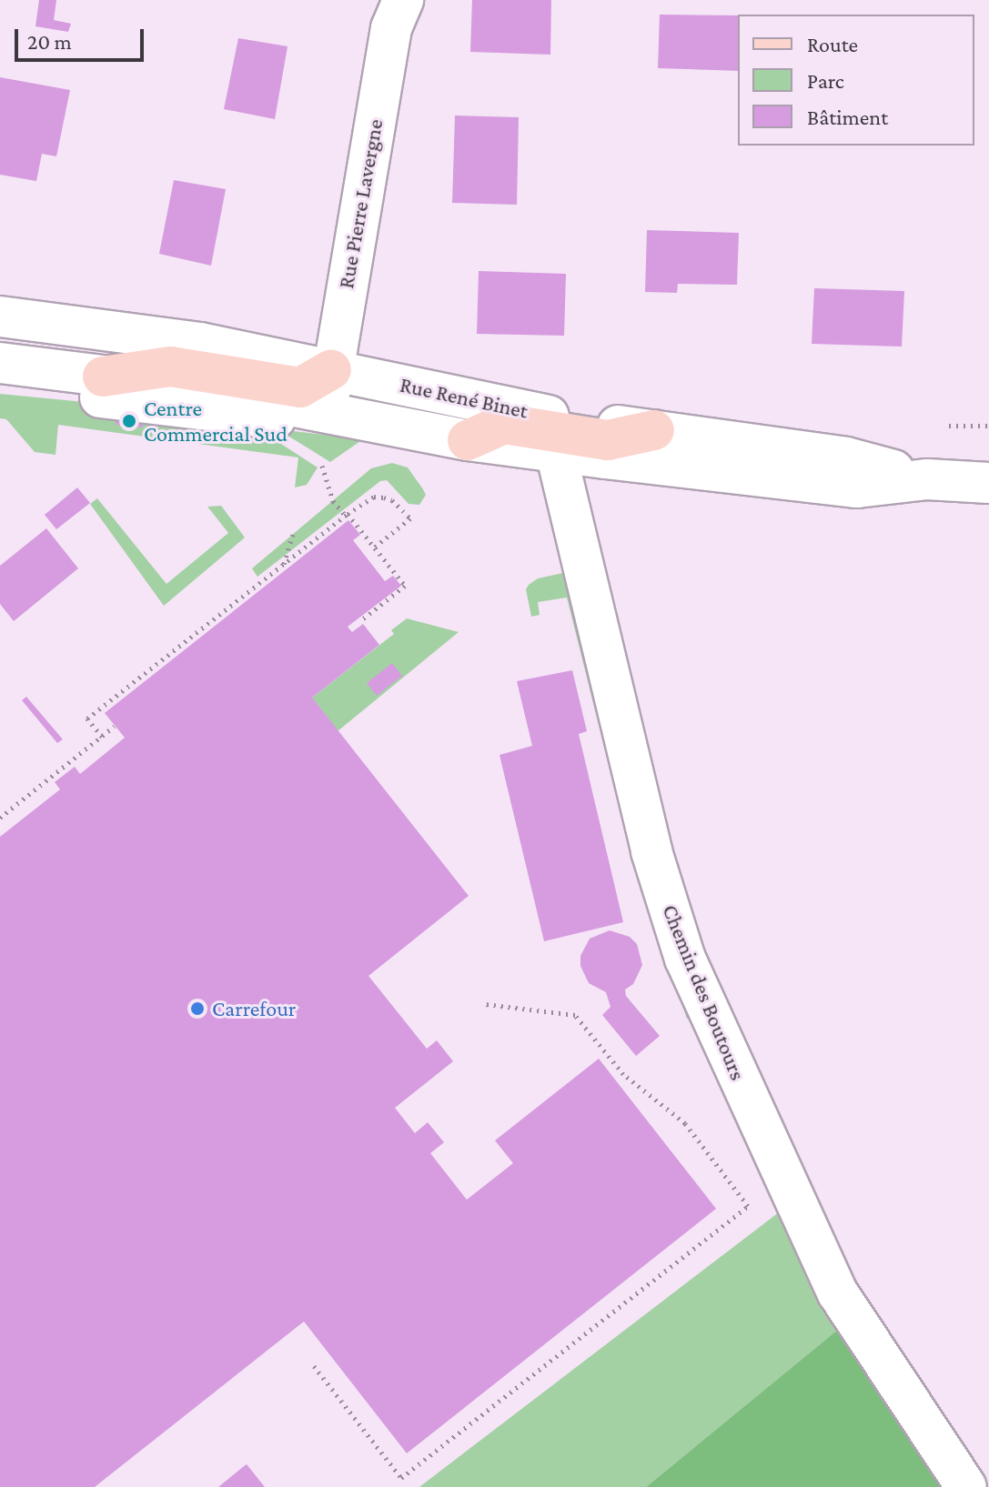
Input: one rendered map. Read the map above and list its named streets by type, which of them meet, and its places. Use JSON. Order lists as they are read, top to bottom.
{
  "streets": {
    "street": ["Rue Pierre Lavergne", "Rue René Binet", "Chemin des Boutours"]
  },
  "crossings": [
    ["Rue Pierre Lavergne", "Rue René Binet"],
    ["Rue René Binet", "Chemin des Boutours"]
  ],
  "places": ["Centre Commercial Sud", "Carrefour"],
  "legend": ["Route", "Parc", "Bâtiment"],
  "scale_bar": "20 m"
}
